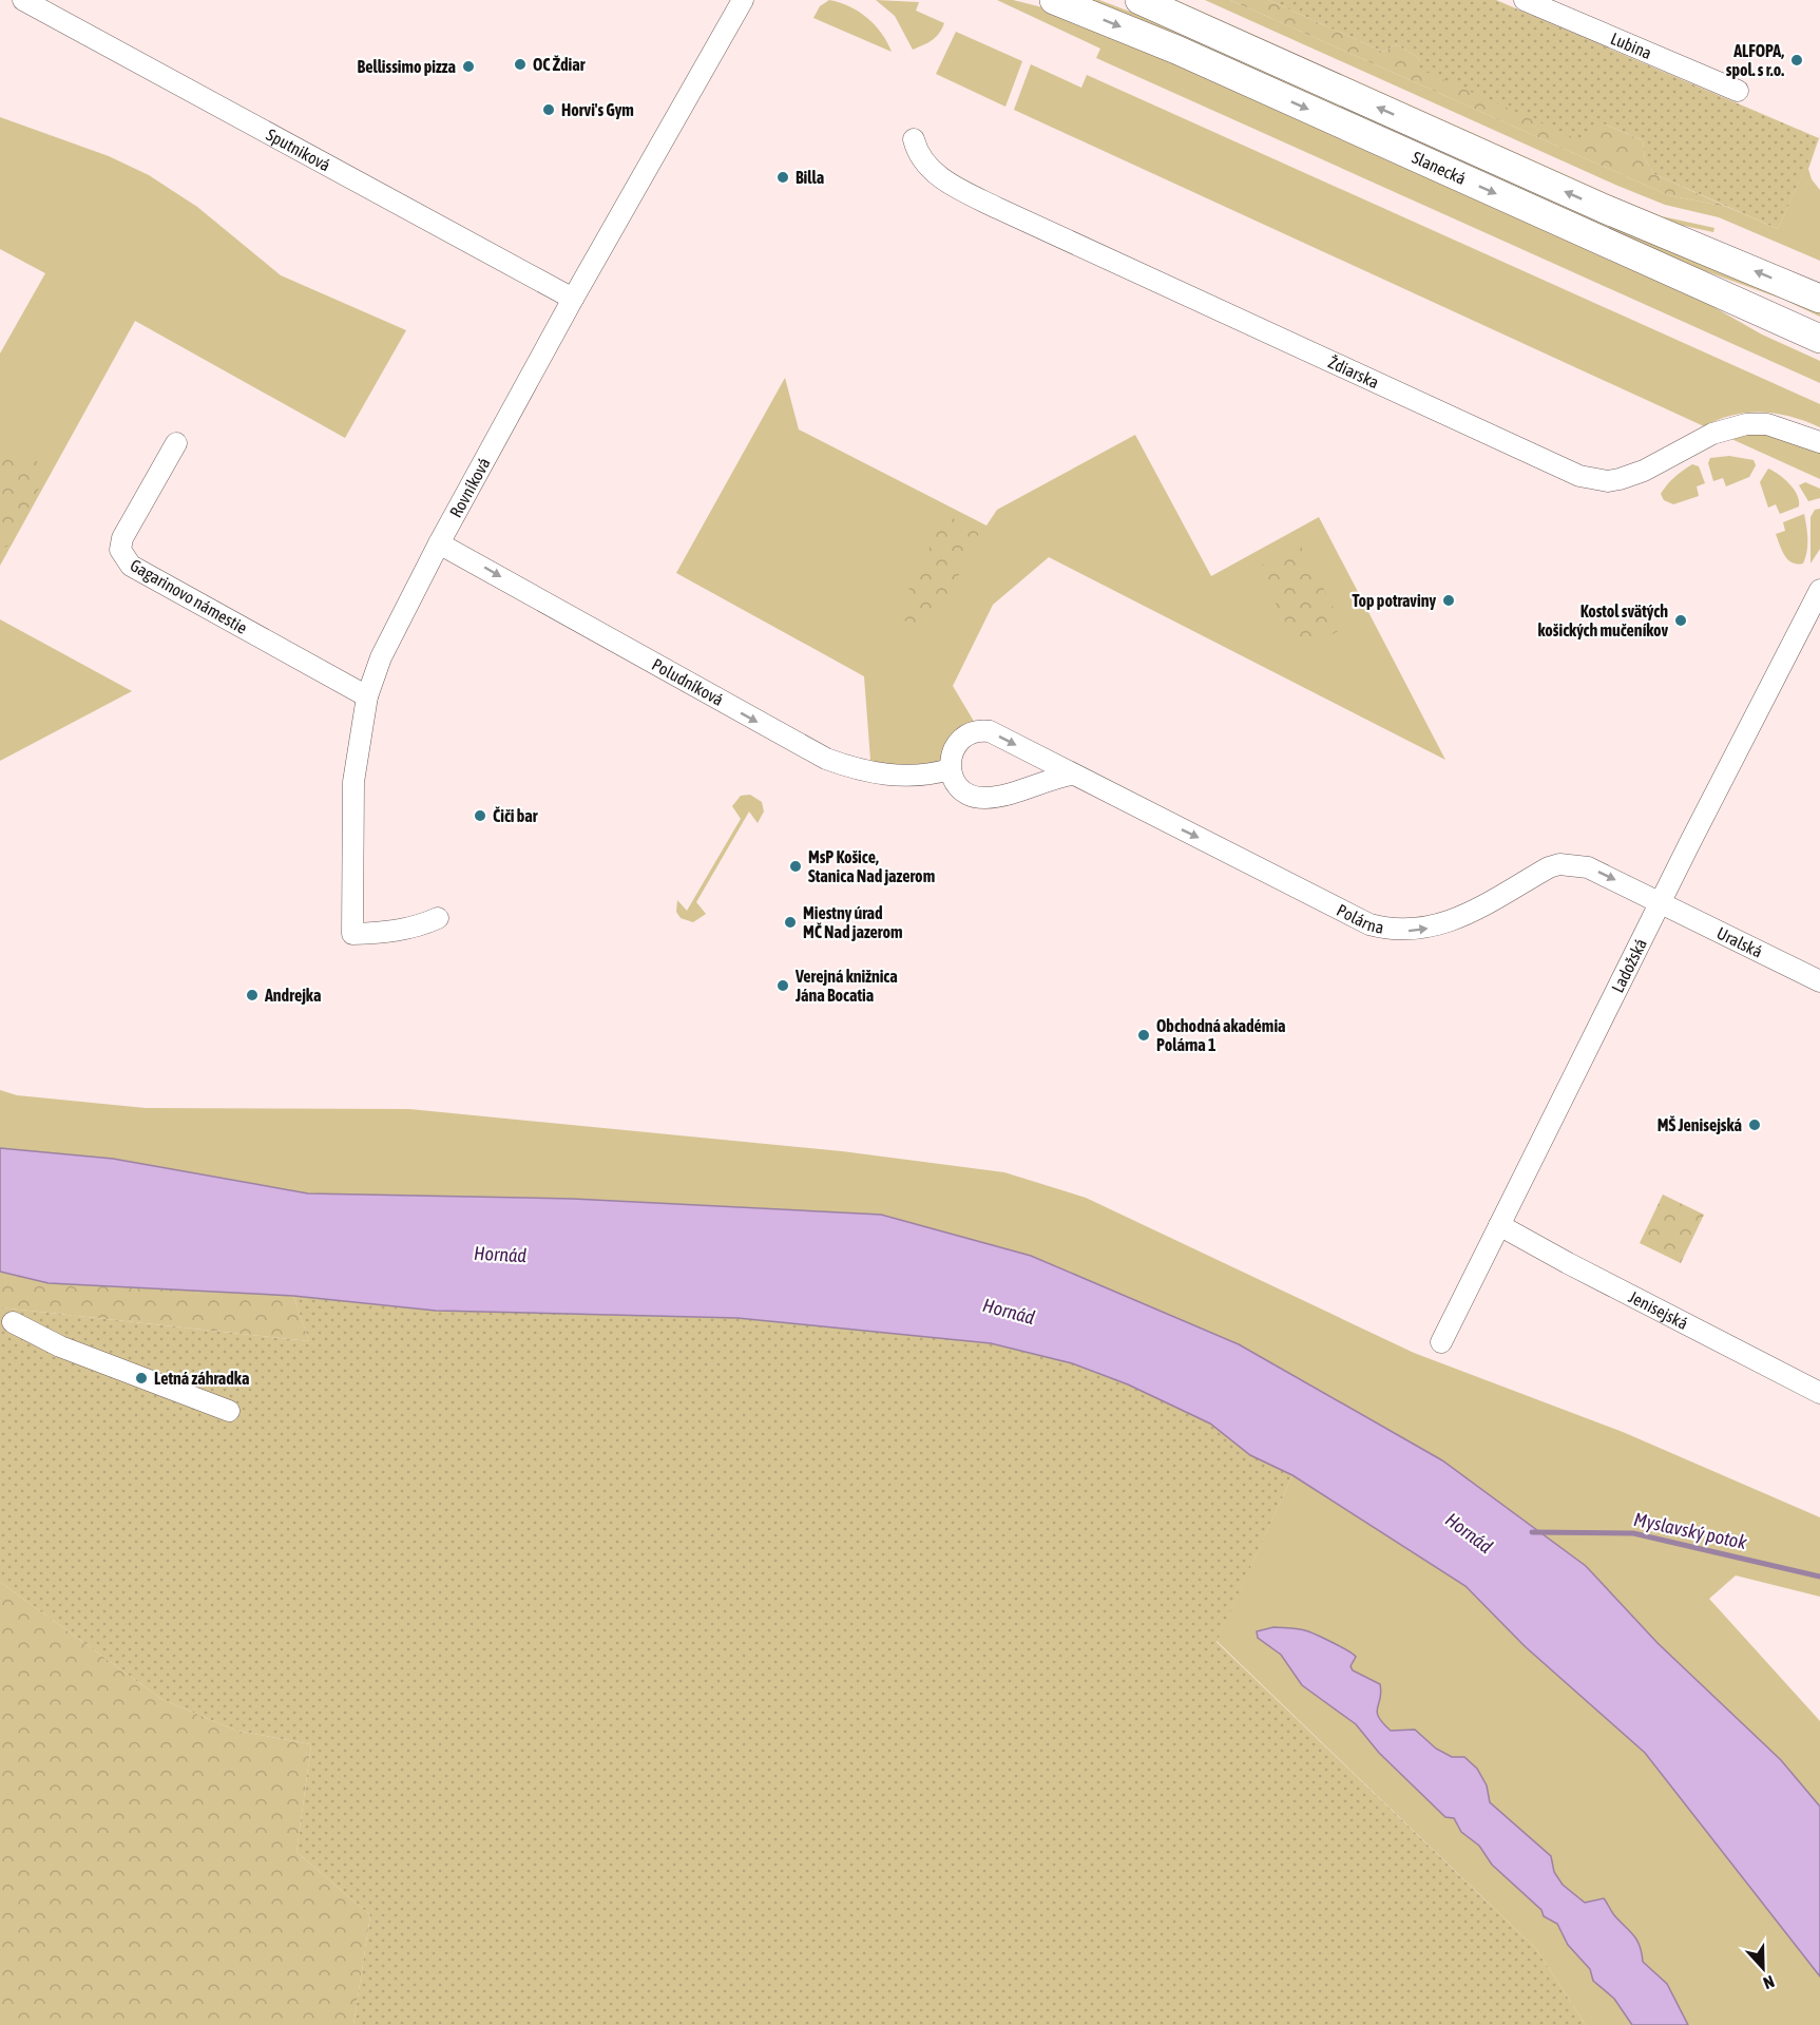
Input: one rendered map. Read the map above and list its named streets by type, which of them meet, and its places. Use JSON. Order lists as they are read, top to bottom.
{
  "streets": {
    "main road": ["Slanecká"],
    "street": [
      "Lubina",
      "Sputniková",
      "Ždiarska",
      "Rovníková",
      "Gagarinovo námestie",
      "Poludníková",
      "Polárna",
      "Uralská",
      "Ladožská",
      "Jenisejská"
    ]
  },
  "crossings": [
    ["Sputniková", "Rovníková"],
    ["Rovníková", "Gagarinovo námestie"],
    ["Rovníková", "Poludníková"],
    ["Poludníková", "Polárna"],
    ["Polárna", "Uralská"],
    ["Polárna", "Ladožská"],
    ["Uralská", "Ladožská"],
    ["Ladožská", "Jenisejská"]
  ],
  "one_way": ["Poludníková", "Polárna"],
  "water": ["Hornád", "Myslavský potok"],
  "places": [
    "ALFOPA, spol. s r.o.",
    "OC Ždiar",
    "Bellissimo pizza",
    "Horvi's Gym",
    "Billa",
    "Top potraviny",
    "Kostol svätých košických mučeníkov",
    "Čiči bar",
    "MsP Košice, Stanica Nad jazerom",
    "Miestny úrad MČ Nad jazerom",
    "Verejná knižnica Jána Bocatia",
    "Andrejka",
    "Obchodná akadémia Polárna 1",
    "MŠ Jenisejská",
    "Letná záhradka"
  ],
  "north": "bottom"
}
